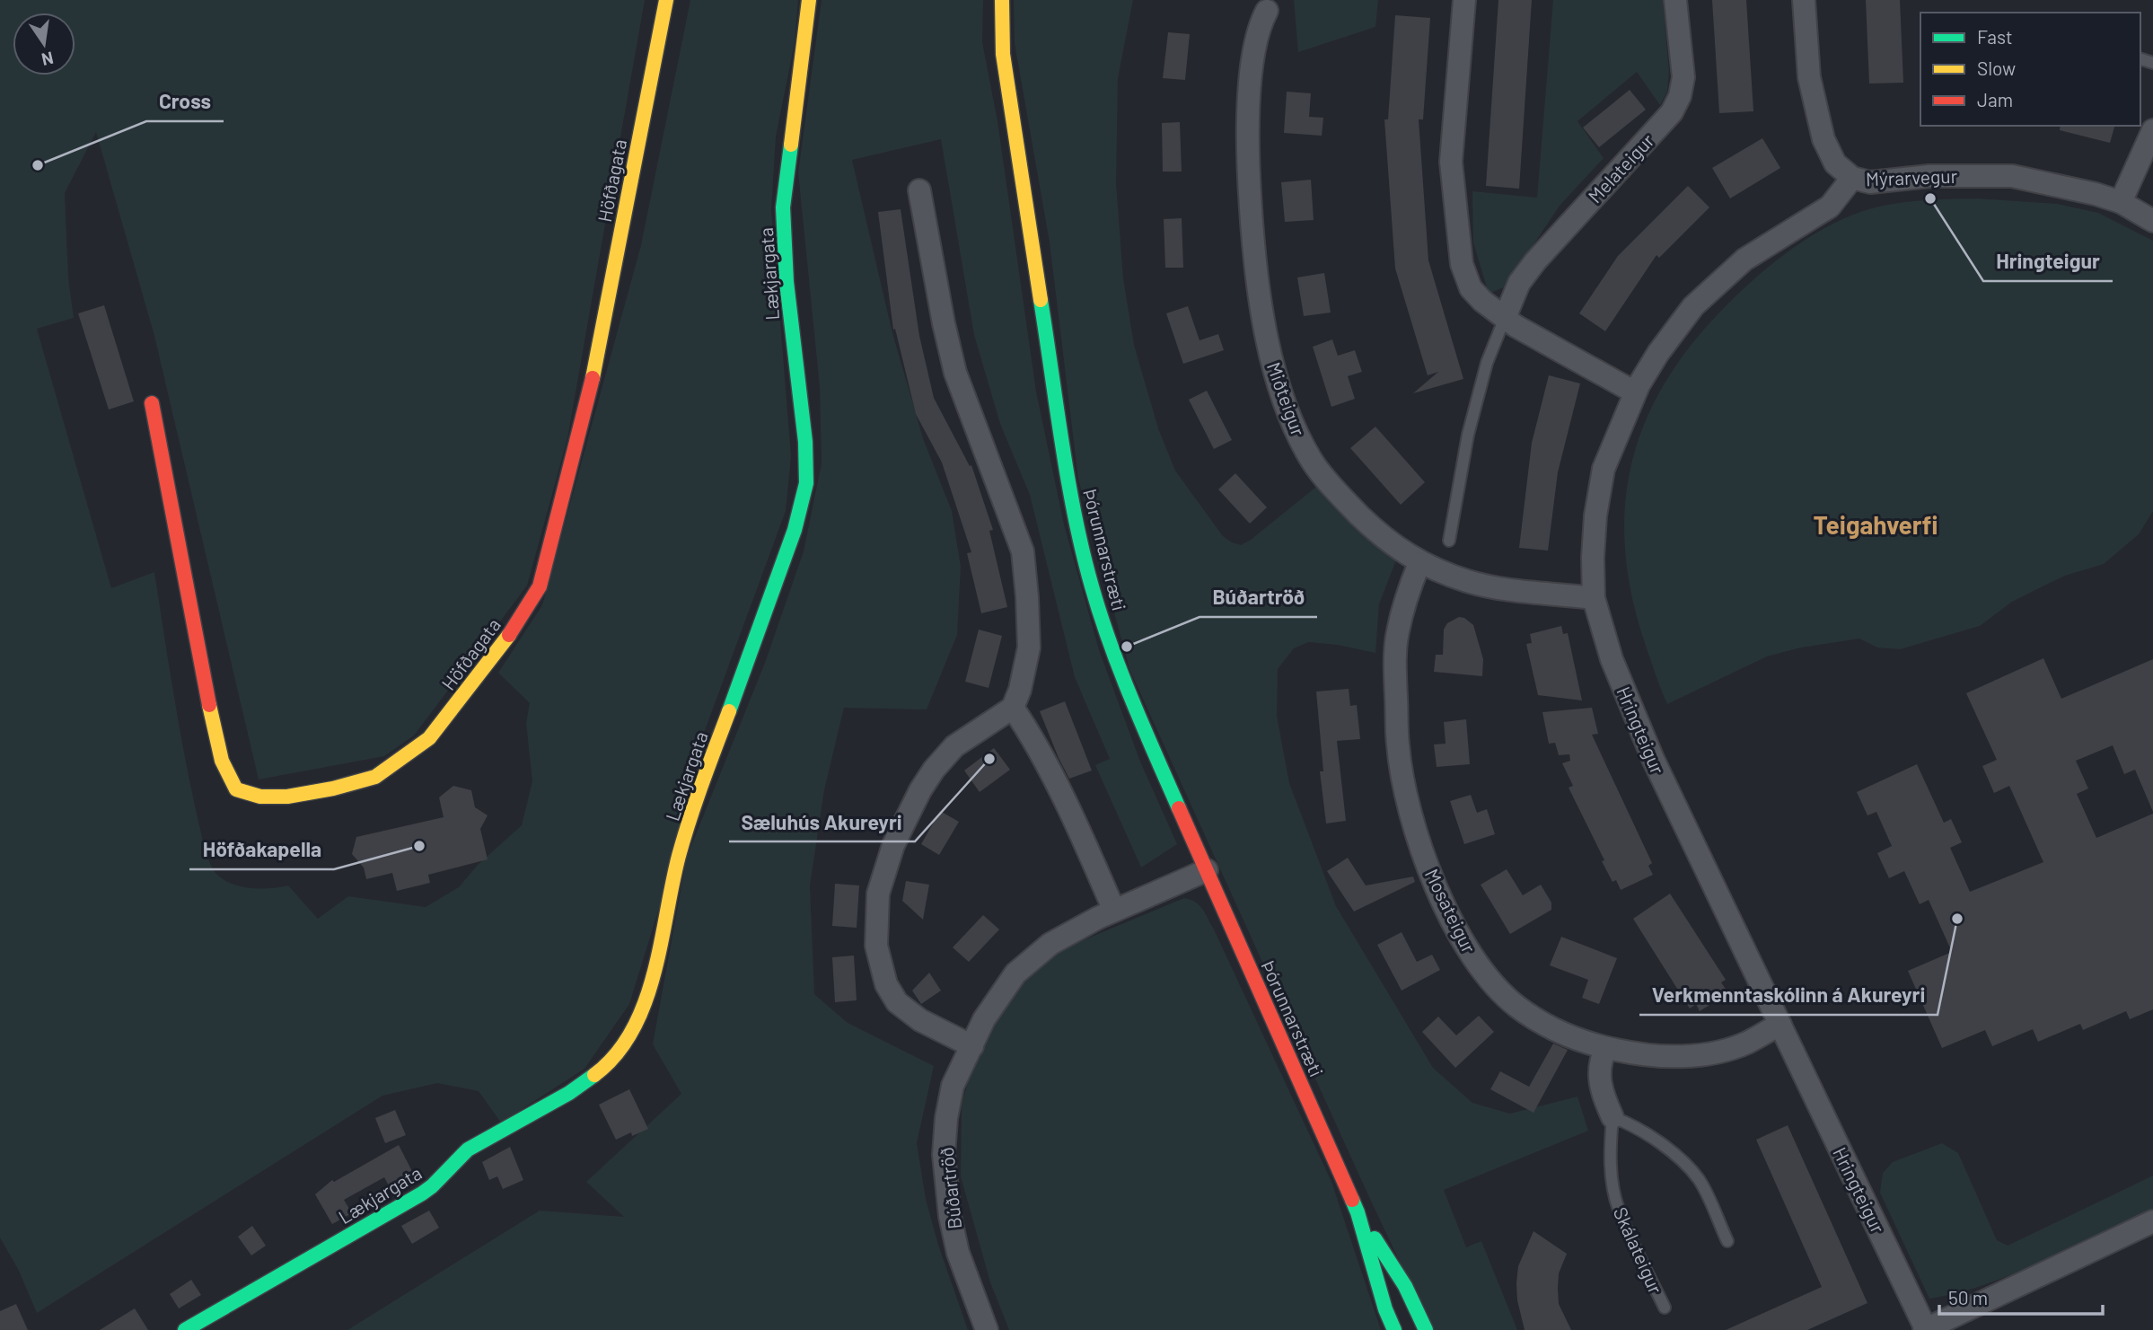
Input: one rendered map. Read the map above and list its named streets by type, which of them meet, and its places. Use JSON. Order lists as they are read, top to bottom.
{
  "streets": {
    "street": [
      "Melateigur",
      "Mýrarvegur",
      "Höfðagata",
      "Lækjargata",
      "Miðteigur",
      "Þórunnarstræti",
      "Hringteigur",
      "Mosateigur",
      "Búðartröð",
      "Skálateigur"
    ]
  },
  "crossings": [
    ["Mýrarvegur", "Hringteigur"],
    ["Miðteigur", "Hringteigur"],
    ["Miðteigur", "Mosateigur"],
    ["Þórunnarstræti", "Búðartröð"],
    ["Hringteigur", "Mosateigur"],
    ["Mosateigur", "Skálateigur"]
  ],
  "districts": ["Teigahverfi"],
  "places": [
    "Cross",
    "Hringteigur",
    "Búðartröð",
    "Sæluhús Akureyri",
    "Höfðakapella",
    "Verkmenntaskólinn á Akureyri"
  ],
  "legend": ["Fast", "Slow", "Jam"],
  "scale_bar": "50 m",
  "north": "bottom"
}
